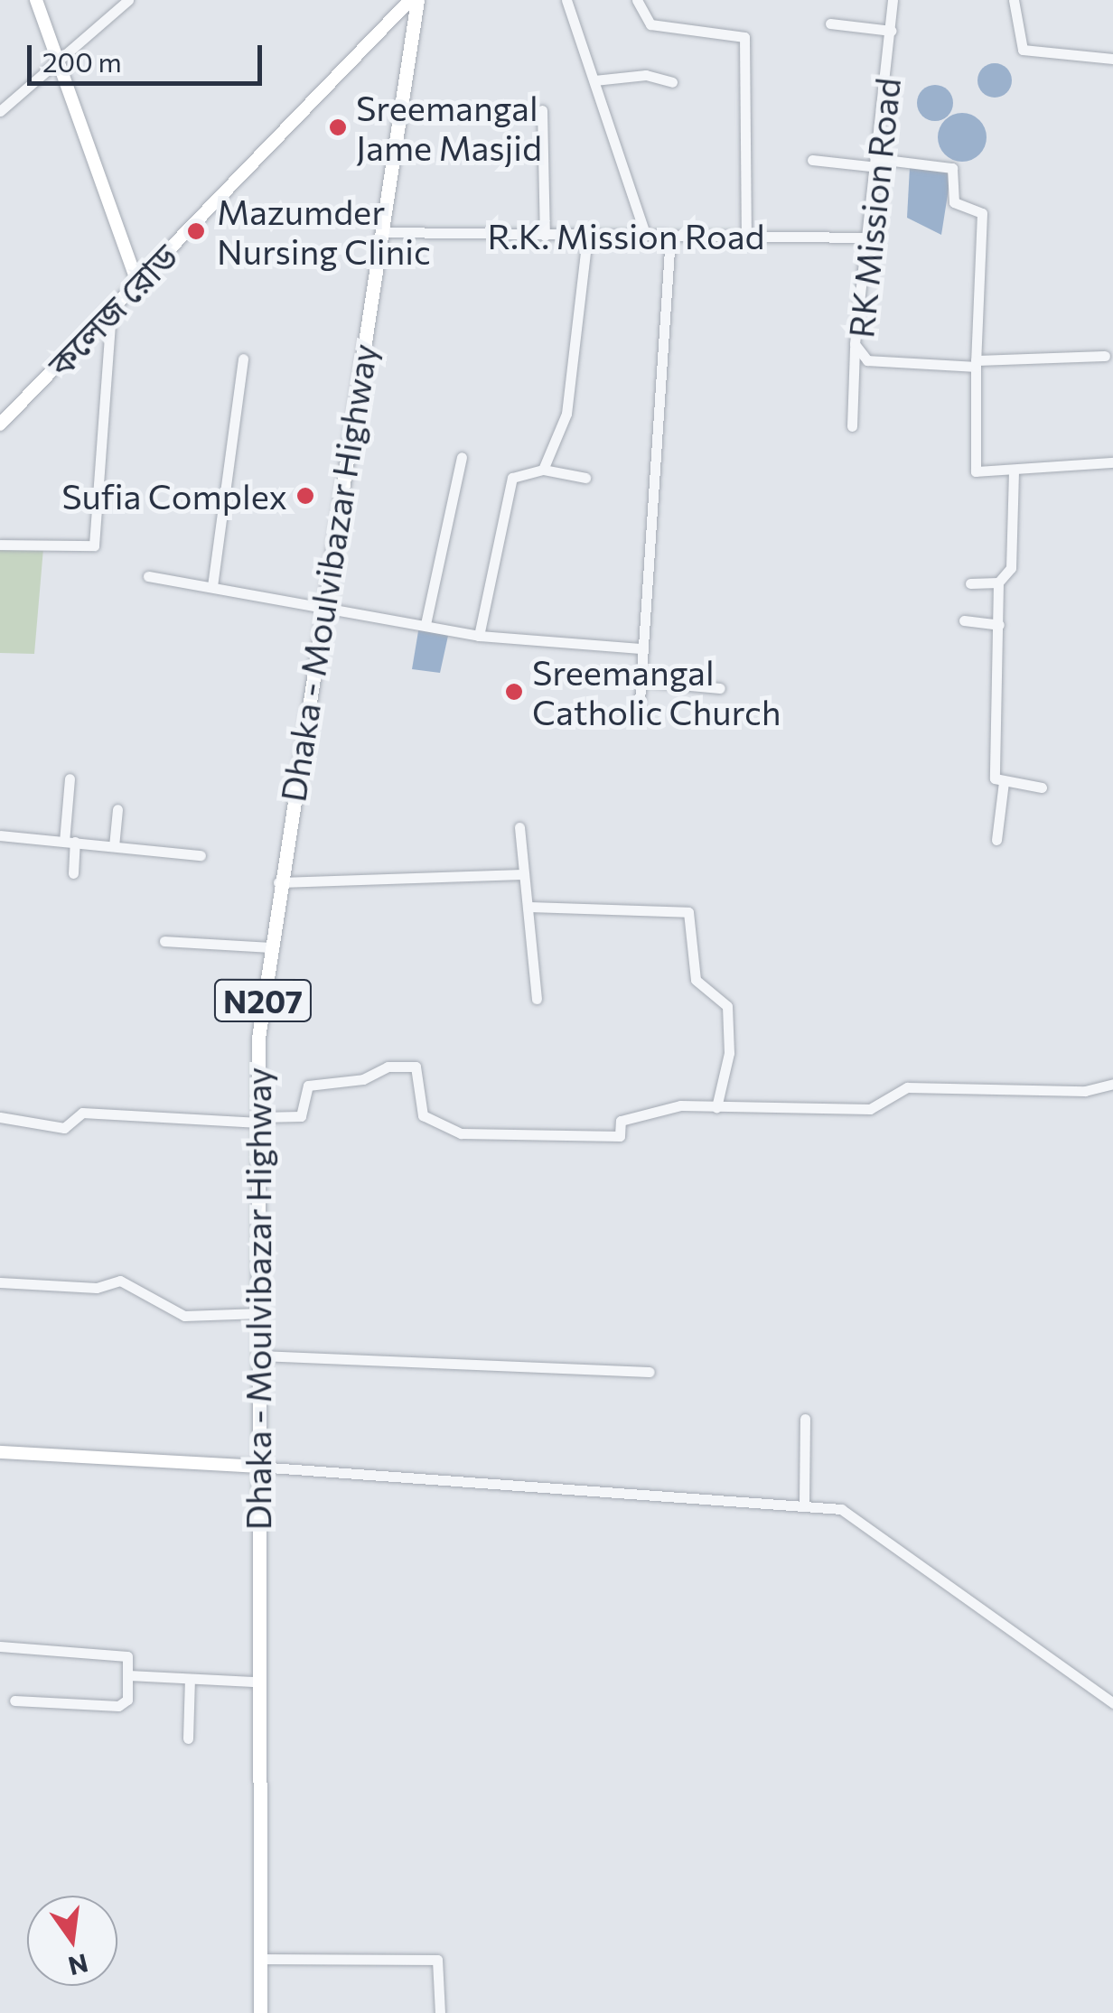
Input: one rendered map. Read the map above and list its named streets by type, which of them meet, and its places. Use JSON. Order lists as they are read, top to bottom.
{
  "streets": {
    "highway": ["Dhaka - Moulvibazar Highway", "N207"],
    "main road": ["কলেজ রোড"],
    "street": ["RK Mission Road", "R.K. Mission Road"]
  },
  "crossings": [
    ["RK Mission Road", "R.K. Mission Road"],
    ["R.K. Mission Road", "Dhaka - Moulvibazar Highway"],
    ["কলেজ রোড", "Dhaka - Moulvibazar Highway"]
  ],
  "places": [
    "Sreemangal Jame Masjid",
    "Mazumder Nursing Clinic",
    "Sufia Complex",
    "Sreemangal Catholic Church"
  ],
  "scale_bar": "200 m",
  "north": "bottom"
}
